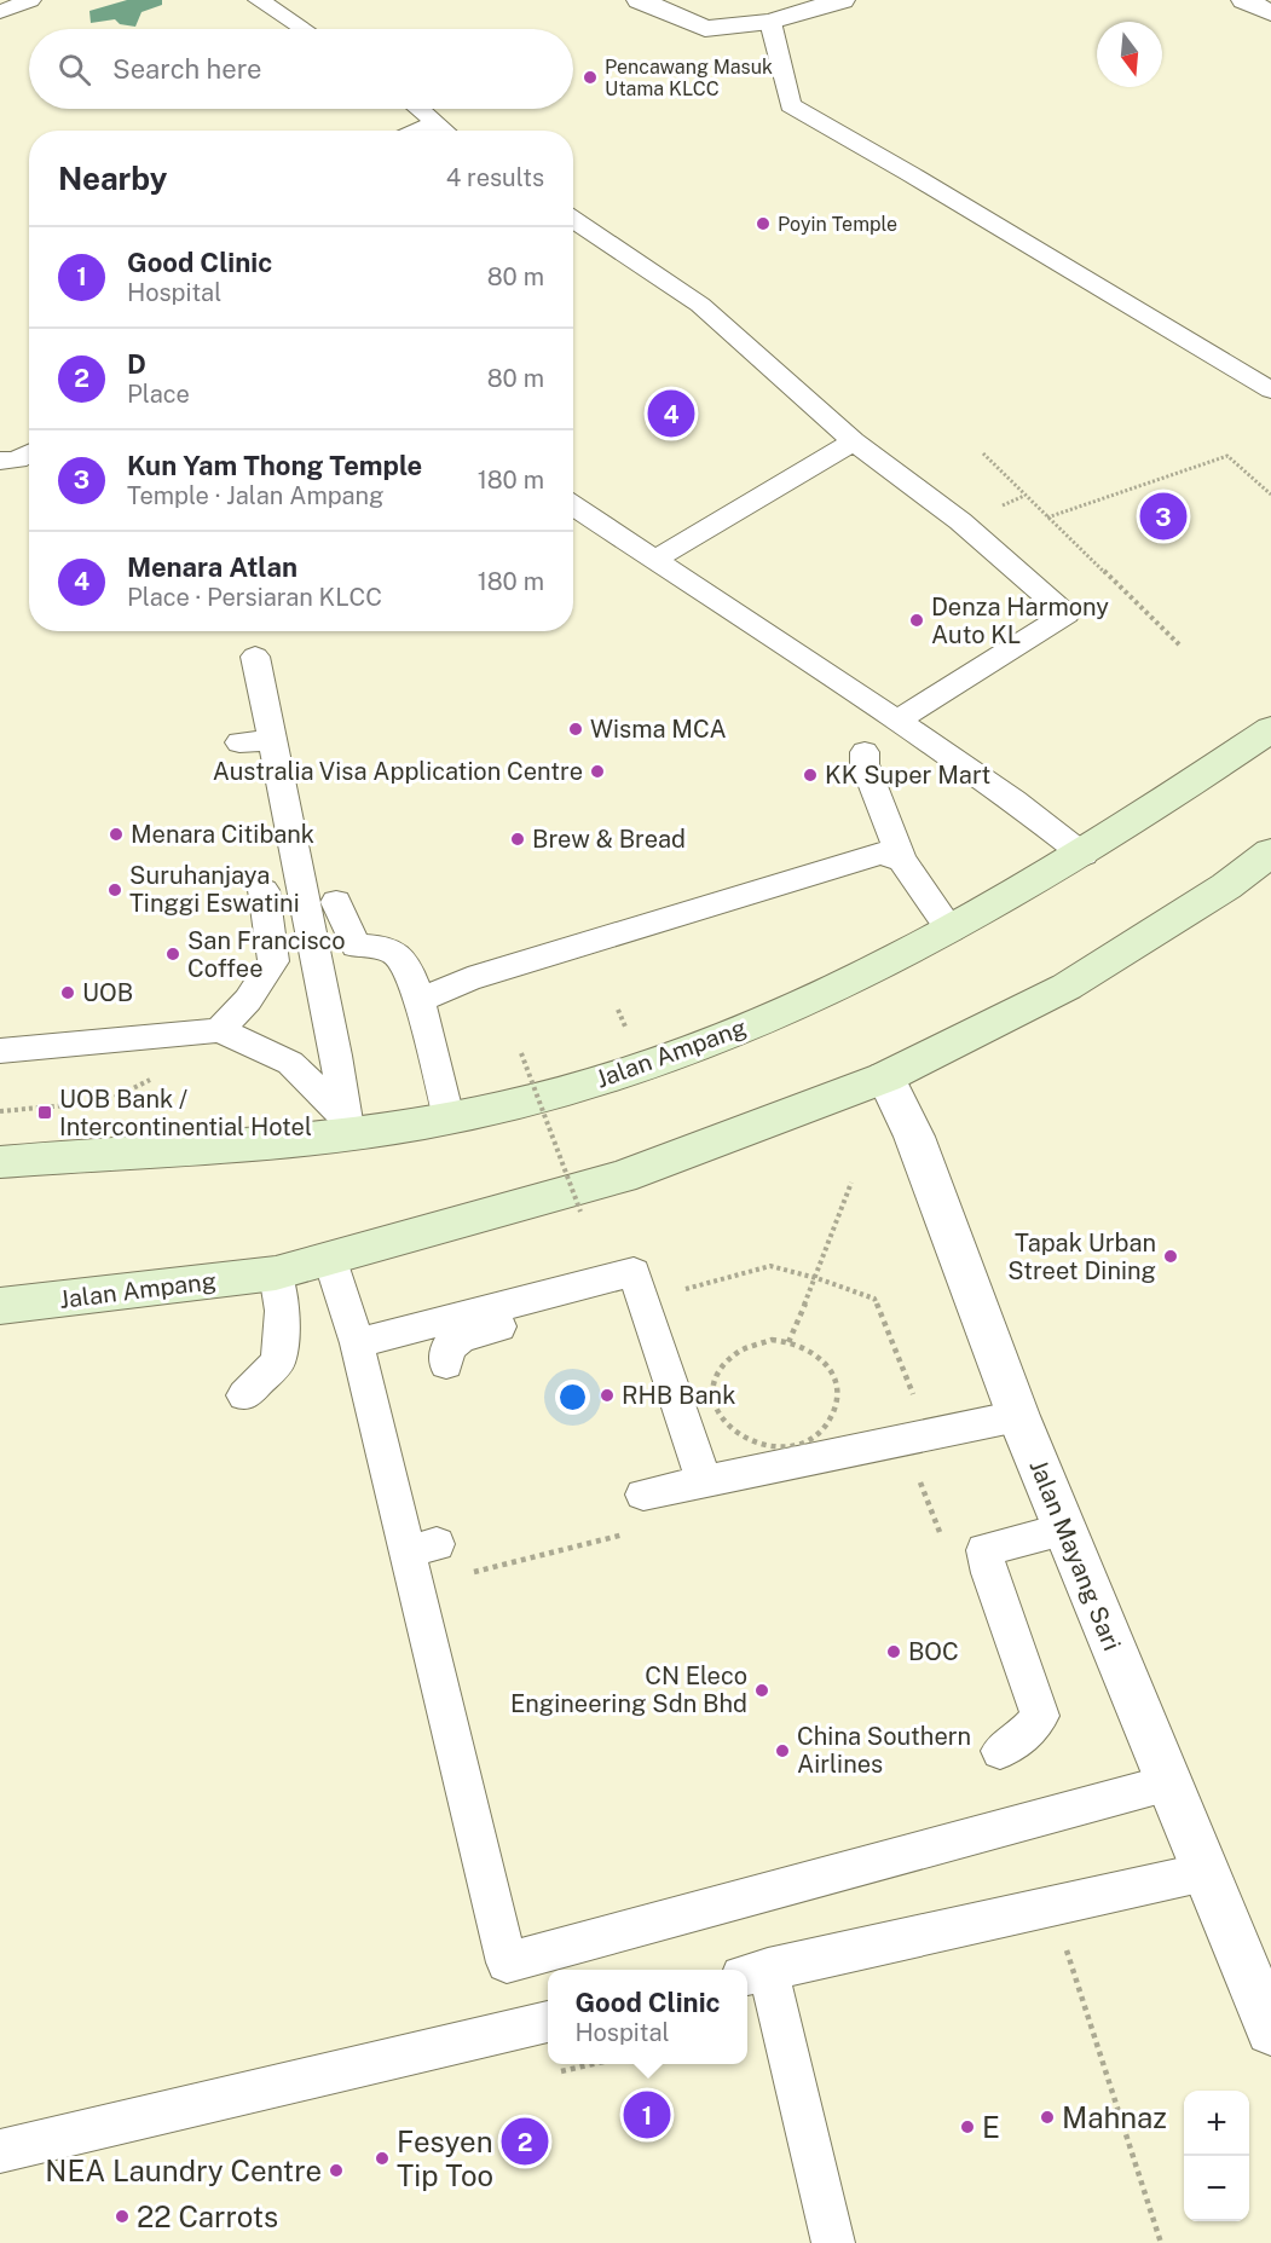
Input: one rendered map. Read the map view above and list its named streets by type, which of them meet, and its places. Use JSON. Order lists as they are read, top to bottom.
{
  "streets": {
    "main road": ["Jalan Ampang"],
    "street": ["Jalan Mayang Sari"]
  },
  "crossings": [
    ["Jalan Ampang", "Jalan Mayang Sari"]
  ],
  "places": {
    "other": [
      "Pencawang Masuk Utama KLCC",
      "Poyin Temple",
      "Denza Harmony Auto KL",
      "Wisma MCA",
      "Australia Visa Application Centre",
      "KK Super Mart",
      "Menara Citibank",
      "Brew & Bread",
      "Suruhanjaya Tinggi Eswatini",
      "San Francisco Coffee",
      "UOB",
      "Tapak Urban Street Dining",
      "RHB Bank",
      "BOC",
      "CN Eleco Engineering Sdn Bhd",
      "China Southern Airlines",
      "Mahnaz",
      "E",
      "Fesyen Tip Too",
      "NEA Laundry Centre",
      "22 Carrots"
    ],
    "transit": ["UOB Bank / Intercontinential Hotel"]
  },
  "north": "bottom",
  "page": {
    "search": "Search here",
    "heading": ["Nearby", "4 results"],
    "list": [
      {
        "mark": "1",
        "name": "Good Clinic",
        "note": "Hospital",
        "value": "80 m"
      },
      {
        "mark": "2",
        "name": "D",
        "note": "Place",
        "value": "80 m"
      },
      {
        "mark": "3",
        "name": "Kun Yam Thong Temple",
        "note": "Temple · Jalan Ampang",
        "value": "180 m"
      },
      {
        "mark": "4",
        "name": "Menara Atlan",
        "note": "Place · Persiaran KLCC",
        "value": "180 m"
      }
    ],
    "pins": [
      "4",
      "3",
      "1",
      "2"
    ],
    "popup": ["Good Clinic", "Hospital"],
    "map_buttons": ["+", "−"]
  }
}
